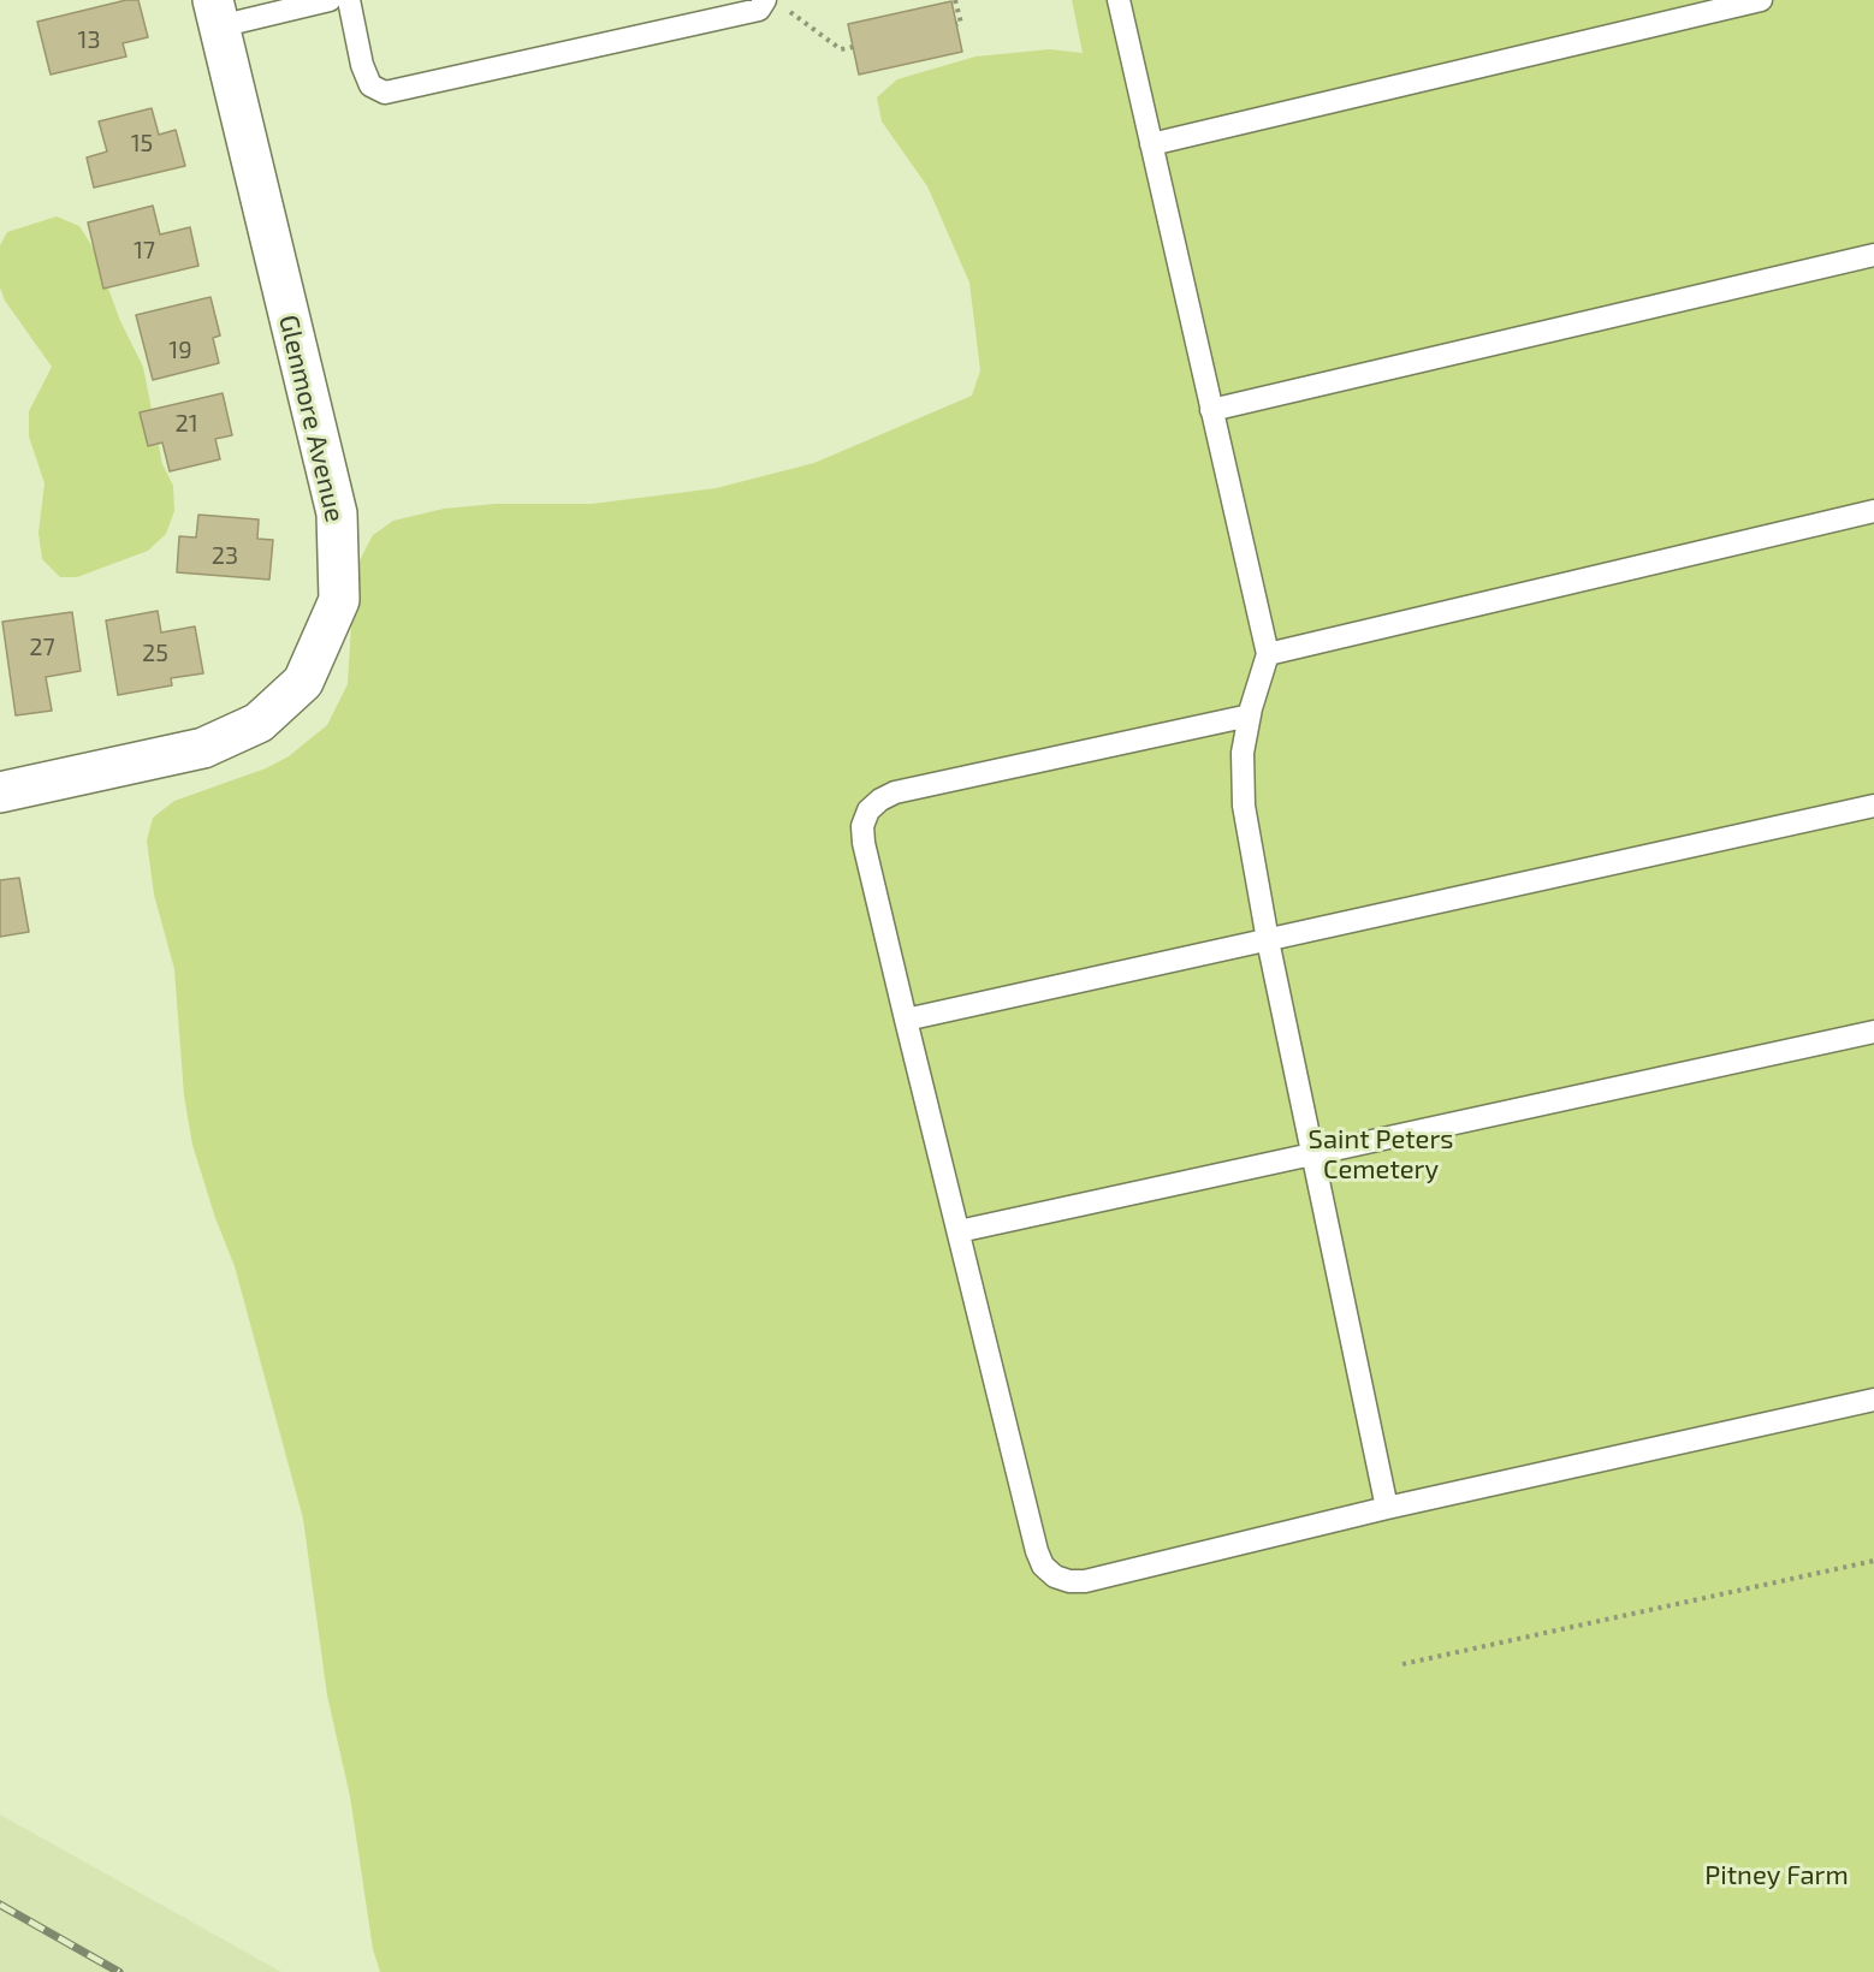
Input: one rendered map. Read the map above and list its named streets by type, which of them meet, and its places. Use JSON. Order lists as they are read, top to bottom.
{
  "streets": {
    "street": ["Glenmore Avenue"]
  },
  "parks": ["Saint Peters Cemetery", "Pitney Farm"],
  "house_numbers": [
    "13",
    "15",
    "17",
    "19",
    "21",
    "23",
    "27",
    "25"
  ]
}
